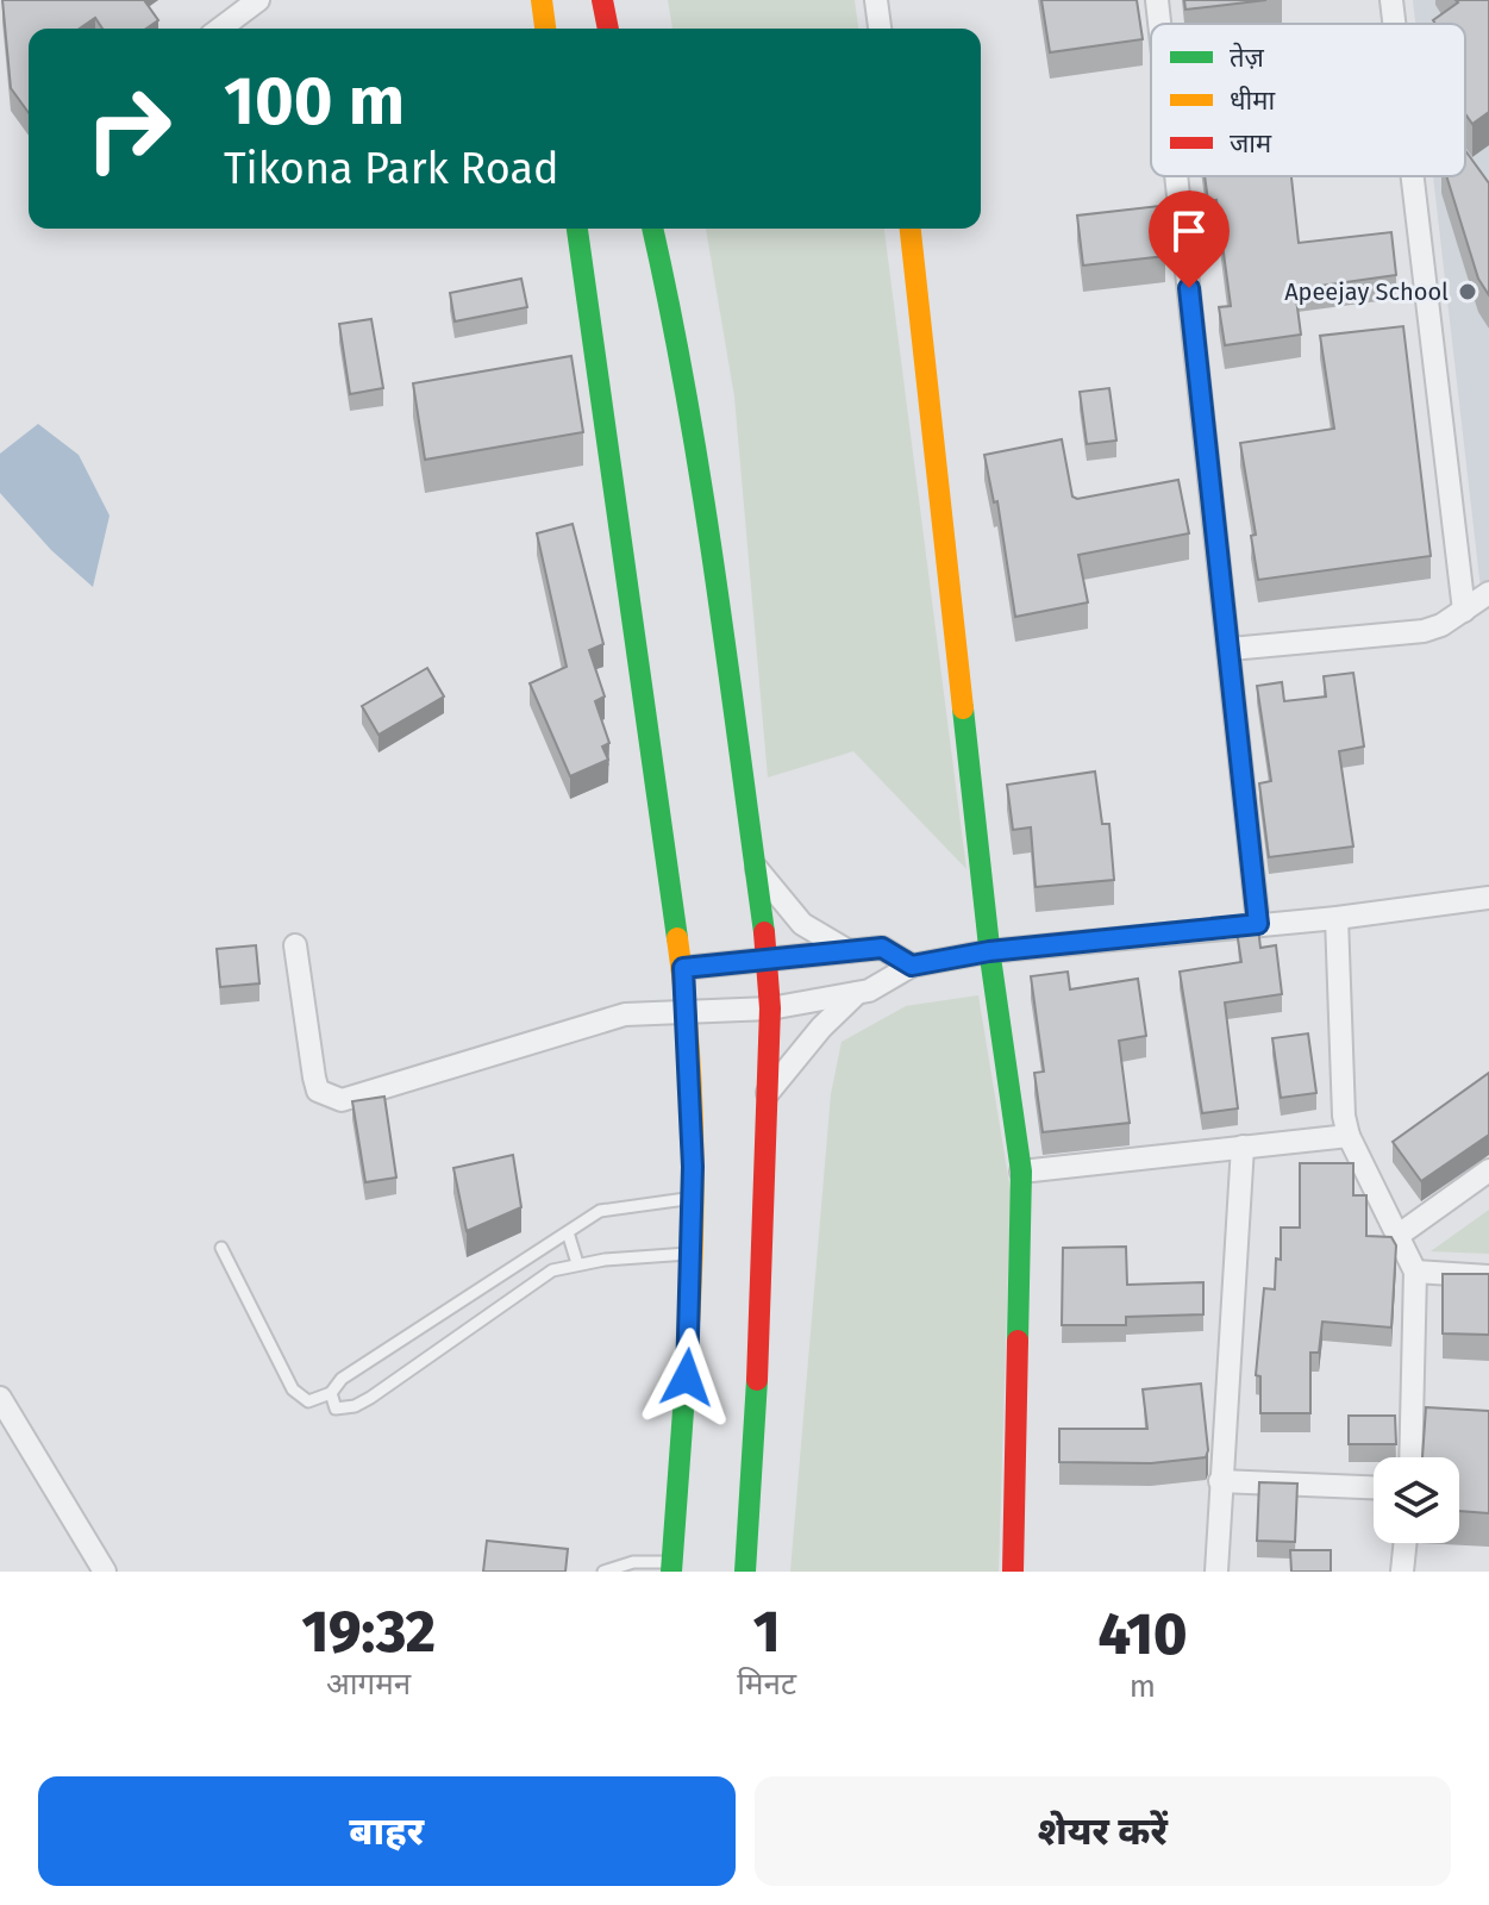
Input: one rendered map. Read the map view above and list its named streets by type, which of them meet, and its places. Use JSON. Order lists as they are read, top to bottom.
{
  "places": ["Apeejay School"],
  "legend": ["तेज़", "धीमा", "जाम"],
  "page": {
    "turn": ["100 m", "Tikona Park Road"],
    "eta": [
      "19:32",
      "आगमन",
      "1",
      "मिनट",
      "410",
      "m"
    ],
    "buttons": ["बाहर", "शेयर करें"]
  }
}
